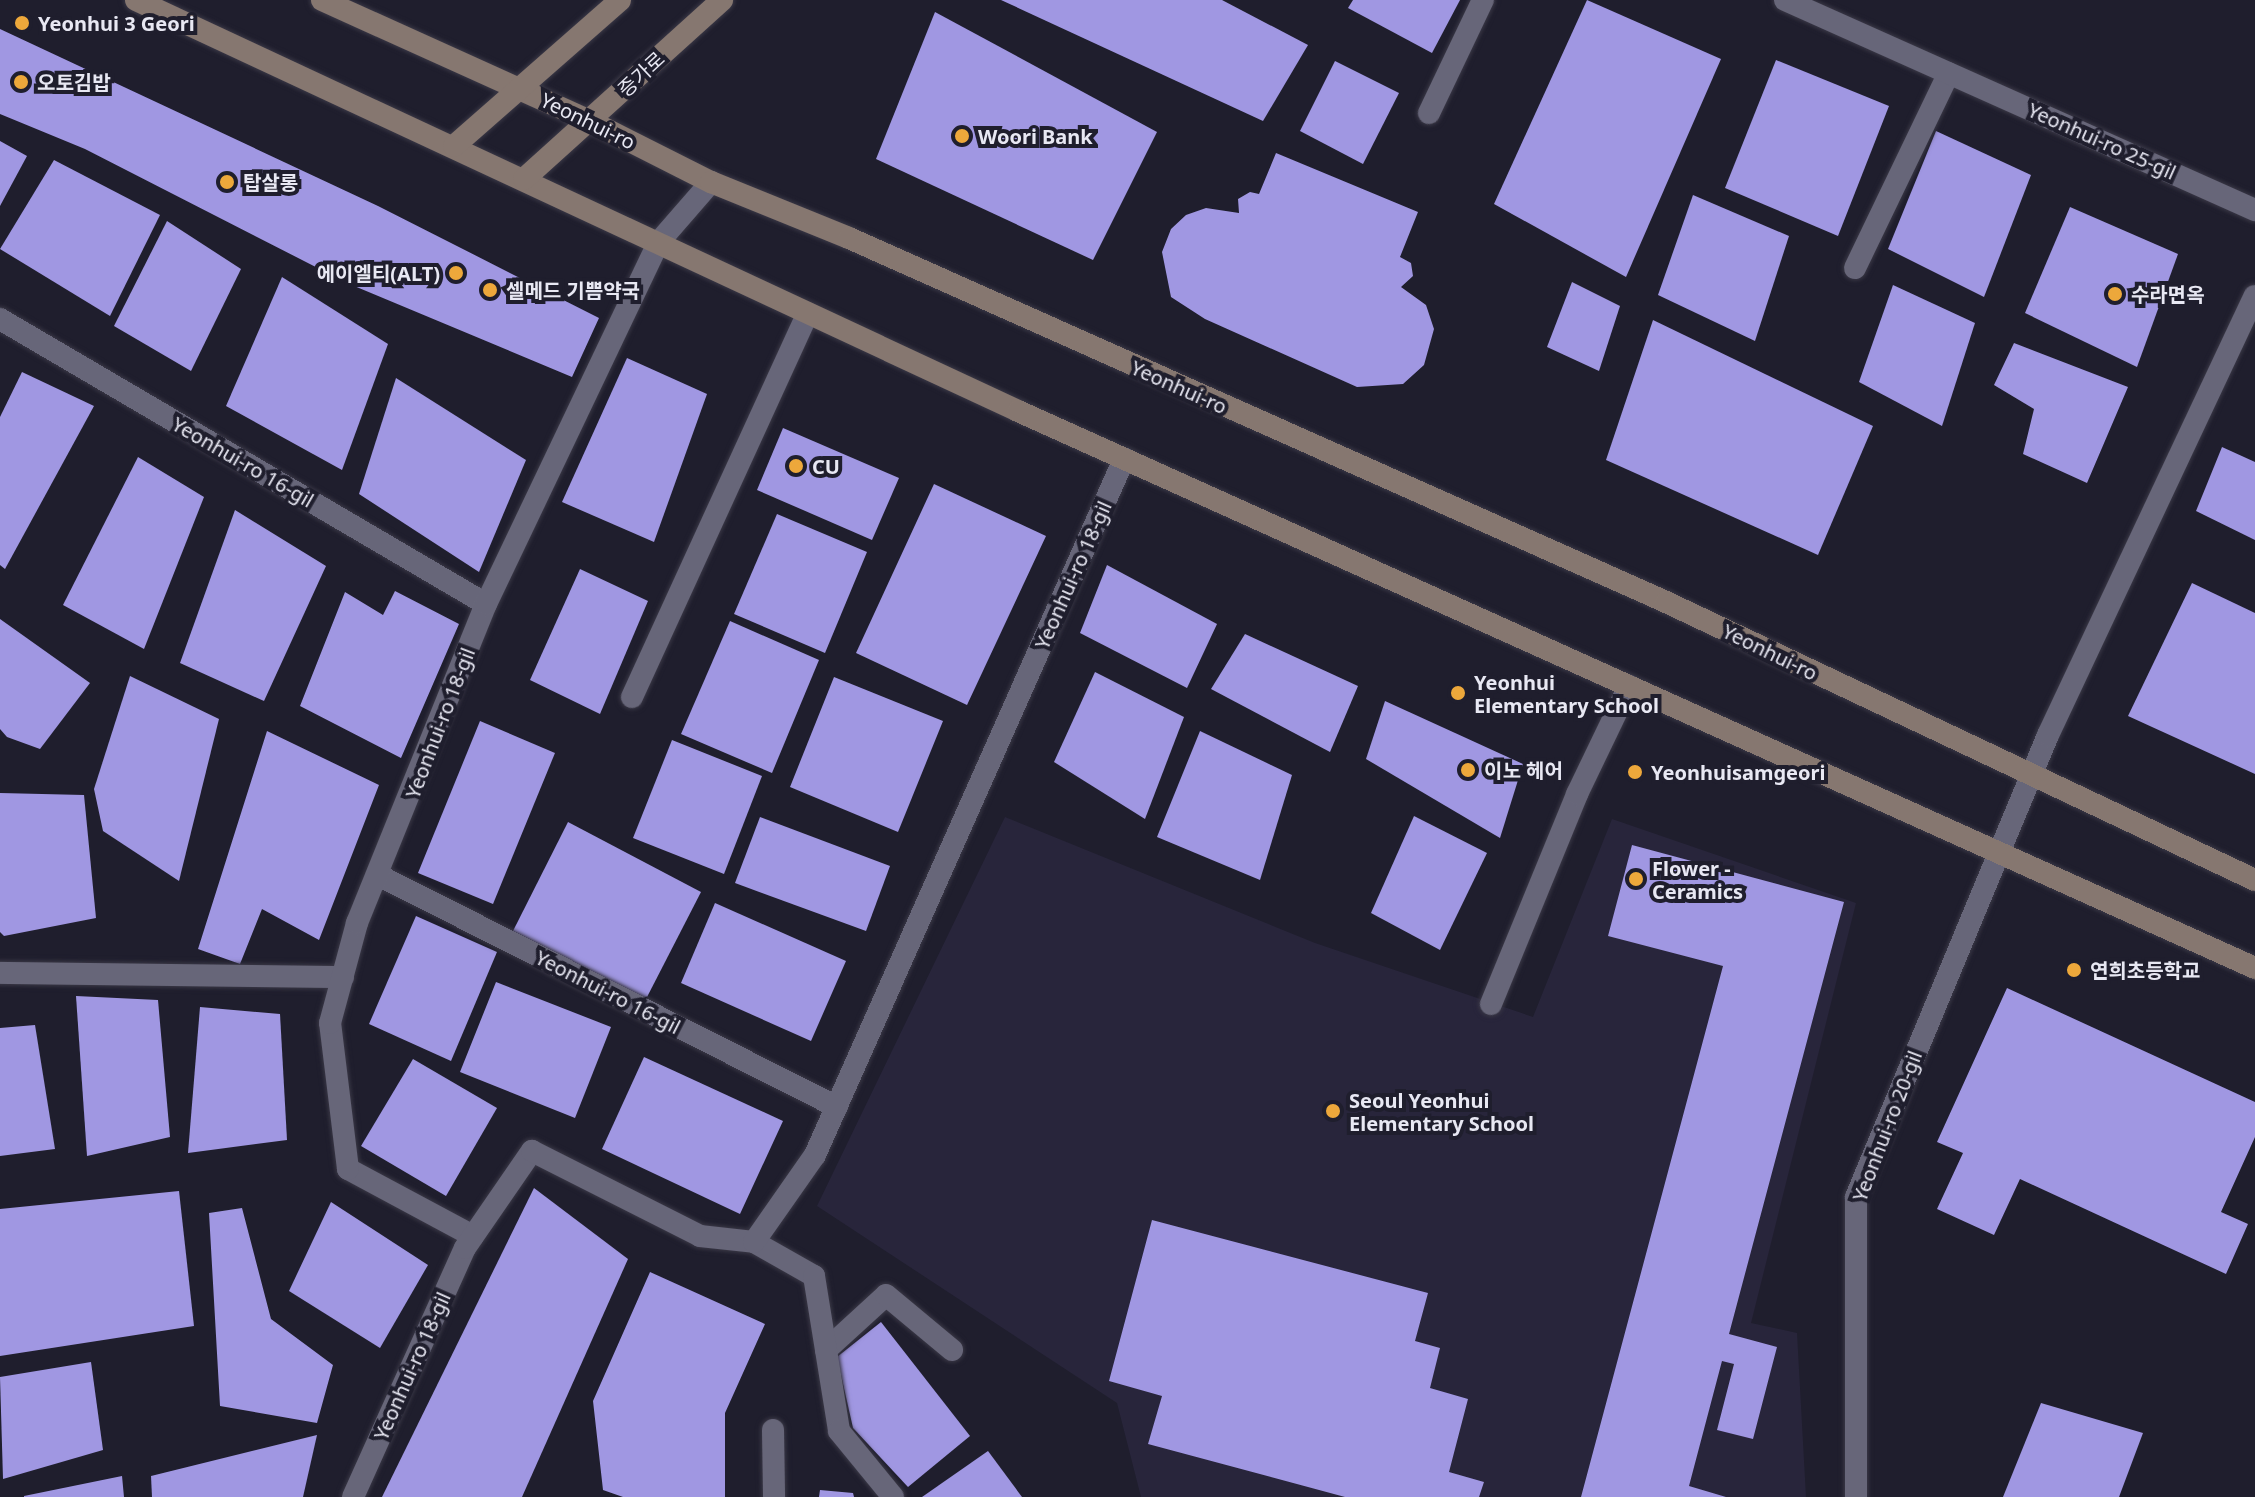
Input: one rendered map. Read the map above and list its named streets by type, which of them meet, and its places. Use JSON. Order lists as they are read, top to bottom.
{
  "streets": {
    "main road": ["증가로", "Yeonhui-ro"],
    "street": [
      "Yeonhui-ro 25-gil",
      "Yeonhui-ro 16-gil",
      "Yeonhui-ro 18-gil",
      "Yeonhui-ro 20-gil"
    ]
  },
  "crossings": [
    ["증가로", "Yeonhui-ro"],
    ["Yeonhui-ro", "Yeonhui-ro 18-gil"],
    ["Yeonhui-ro", "Yeonhui-ro 20-gil"],
    ["Yeonhui-ro 16-gil", "Yeonhui-ro 18-gil"]
  ],
  "places": [
    "Yeonhui 3 Geori",
    "오토김밥",
    "Woori Bank",
    "탑살롱",
    "에이엘티(ALT)",
    "셀메드 기쁨약국",
    "수라면옥",
    "CU",
    "Yeonhui Elementary School",
    "이노 헤어",
    "Yeonhuisamgeori",
    "Flower - Ceramics",
    "연희초등학교",
    "Seoul Yeonhui Elementary School"
  ]
}
